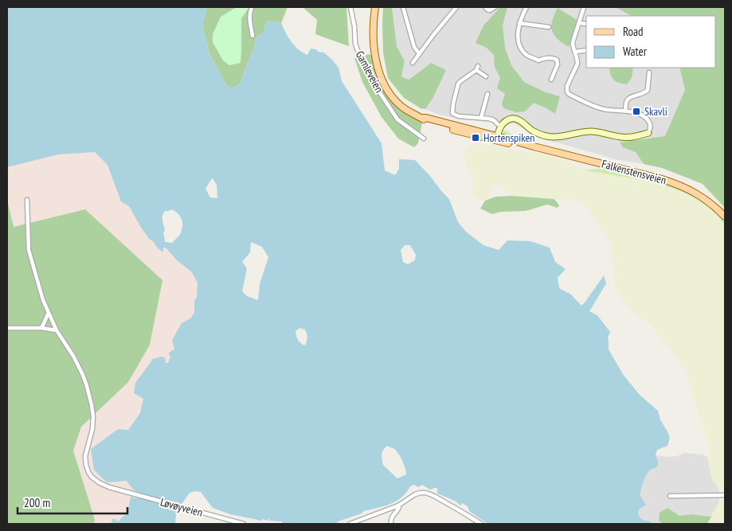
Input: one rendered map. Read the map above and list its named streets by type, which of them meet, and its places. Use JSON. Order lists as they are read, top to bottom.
{
  "streets": {
    "main road": ["Falkenstensveien"],
    "street": ["Gamleveien", "Løvøyveien"]
  },
  "places": {
    "transit": ["Skavli", "Hortenspiken"]
  },
  "legend": ["Road", "Water"],
  "scale_bar": "200 m"
}
